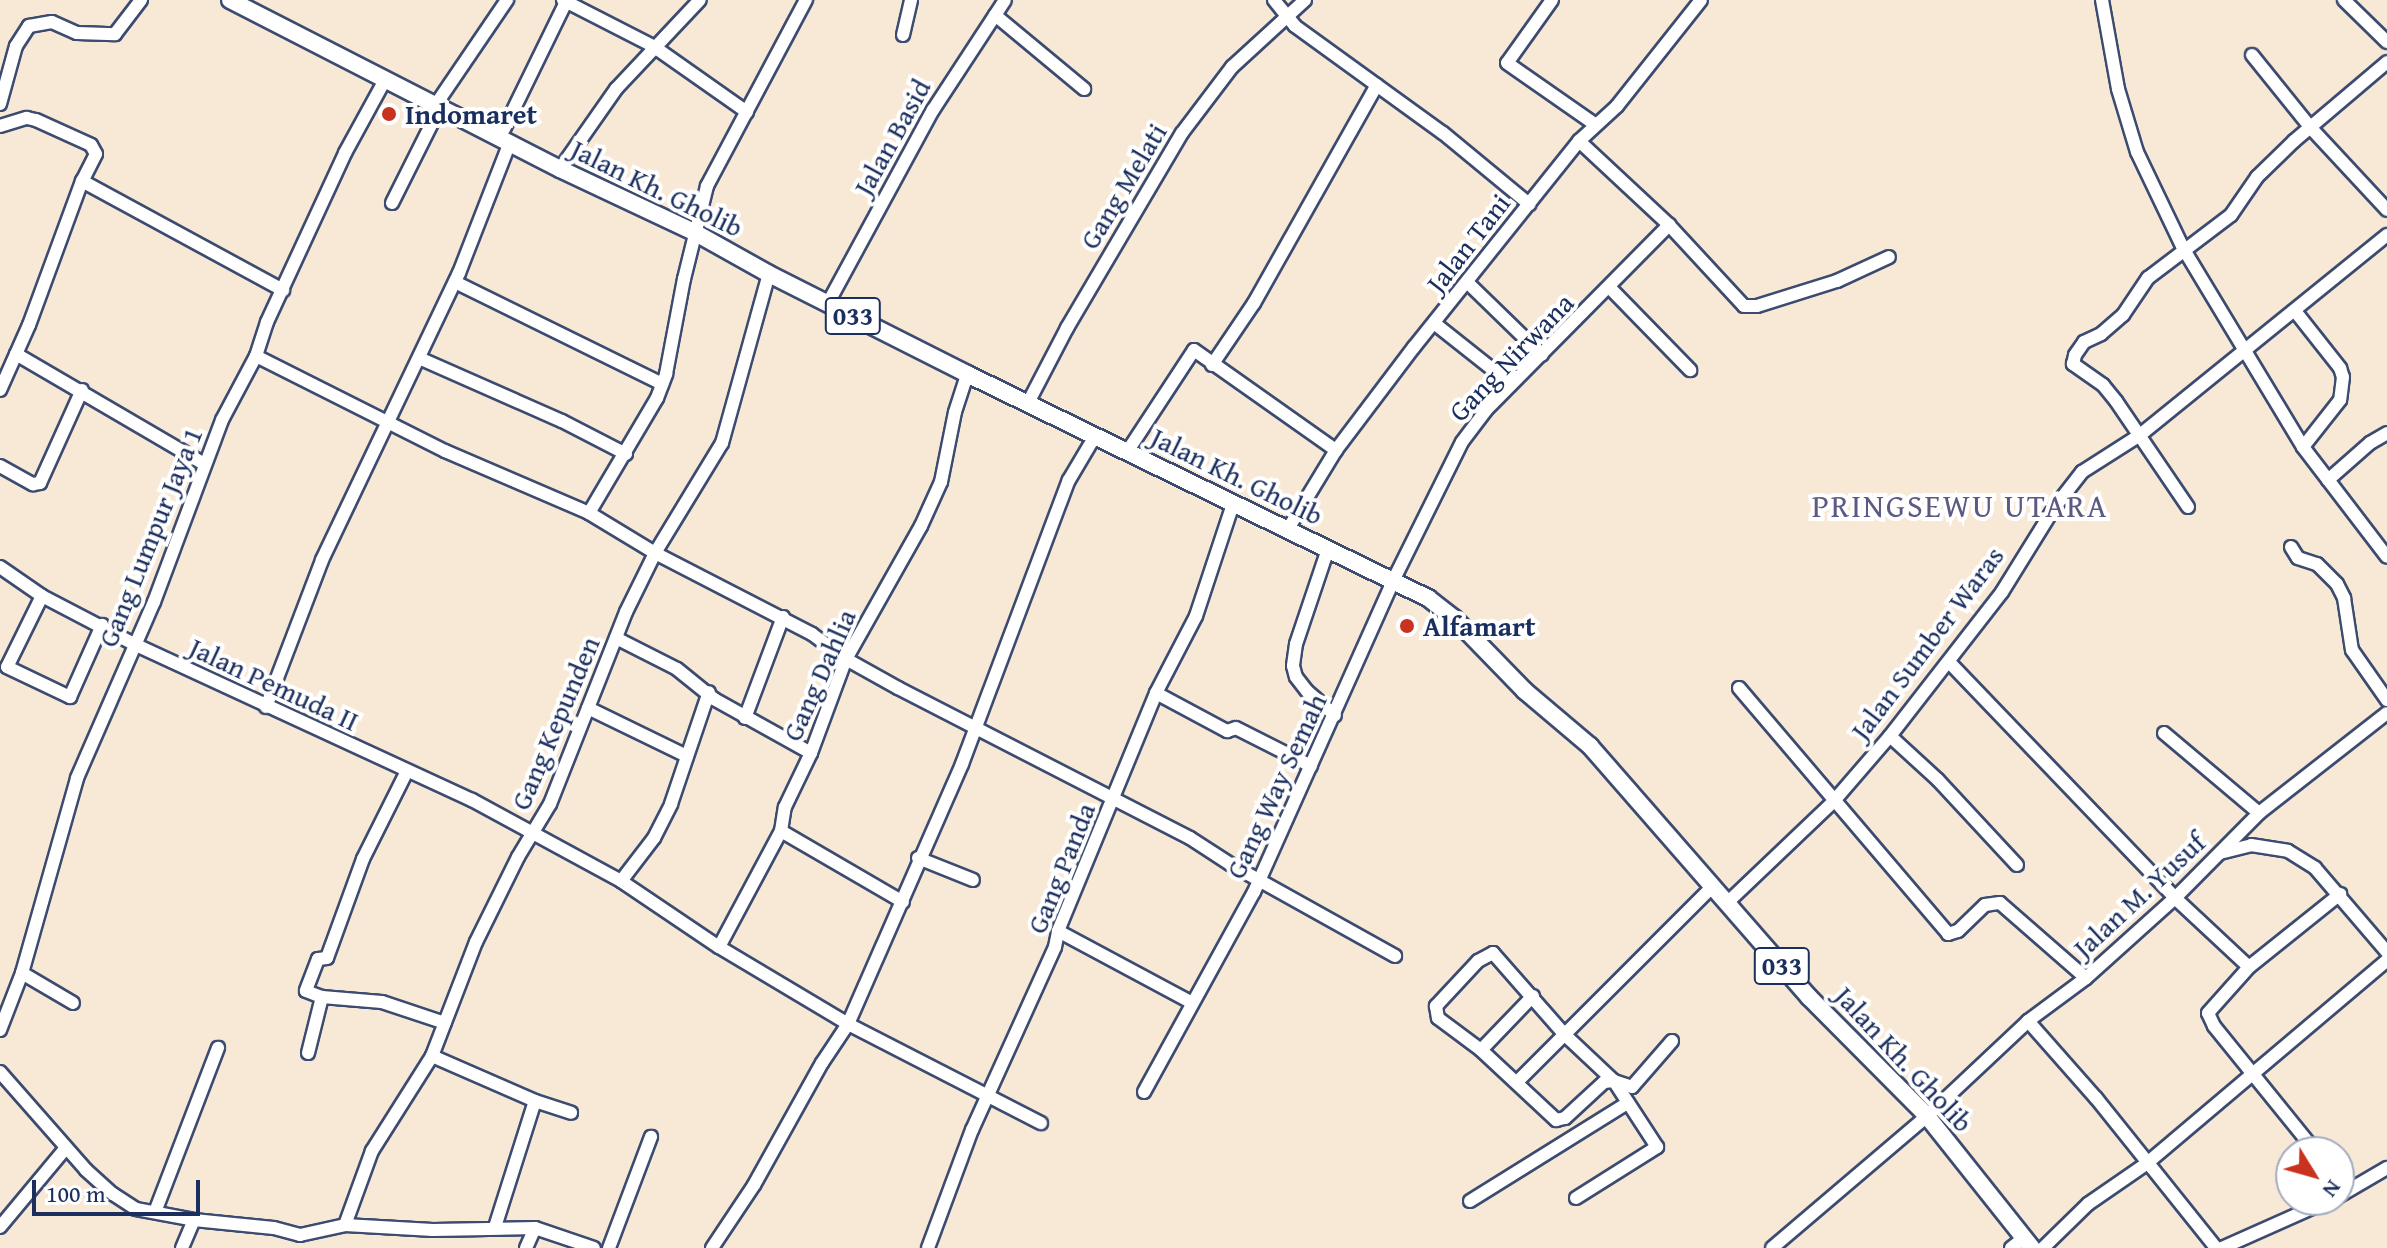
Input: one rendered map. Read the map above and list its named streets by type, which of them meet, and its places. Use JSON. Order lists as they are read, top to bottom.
{
  "streets": {
    "main road": ["Jalan Kh. Gholib", "033"],
    "street": [
      "Jalan Basid",
      "Gang Melati",
      "Jalan Tani",
      "Gang Nirwana",
      "Gang Lumpur Jaya 1",
      "Jalan Sumber Waras",
      "Gang Dahlia",
      "Jalan Pemuda II",
      "Gang Kepunden",
      "Gang Way Semah",
      "Gang Panda",
      "Jalan M. Yusuf"
    ]
  },
  "crossings": [
    ["Jalan Basid", "Jalan Kh. Gholib"],
    ["Gang Melati", "Jalan Kh. Gholib"],
    ["Jalan Kh. Gholib", "Jalan Tani"],
    ["Jalan Kh. Gholib", "Gang Nirwana"],
    ["Jalan Kh. Gholib", "Gang Lumpur Jaya 1"],
    ["Jalan Kh. Gholib", "Jalan Sumber Waras"],
    ["Jalan Kh. Gholib", "Gang Dahlia"],
    ["Jalan Kh. Gholib", "Gang Kepunden"],
    ["Jalan Kh. Gholib", "Gang Way Semah"],
    ["Jalan Kh. Gholib", "Gang Panda"],
    ["Jalan Kh. Gholib", "Jalan M. Yusuf"],
    ["Gang Nirwana", "Gang Way Semah"],
    ["Gang Lumpur Jaya 1", "Jalan Pemuda II"],
    ["Gang Dahlia", "Jalan Pemuda II"],
    ["Jalan Pemuda II", "Gang Kepunden"],
    ["Jalan Pemuda II", "Gang Panda"]
  ],
  "districts": ["PRINGSEWU UTARA"],
  "places": ["Indomaret", "Alfamart"],
  "scale_bar": "100 m",
  "north": "bottom right"
}
